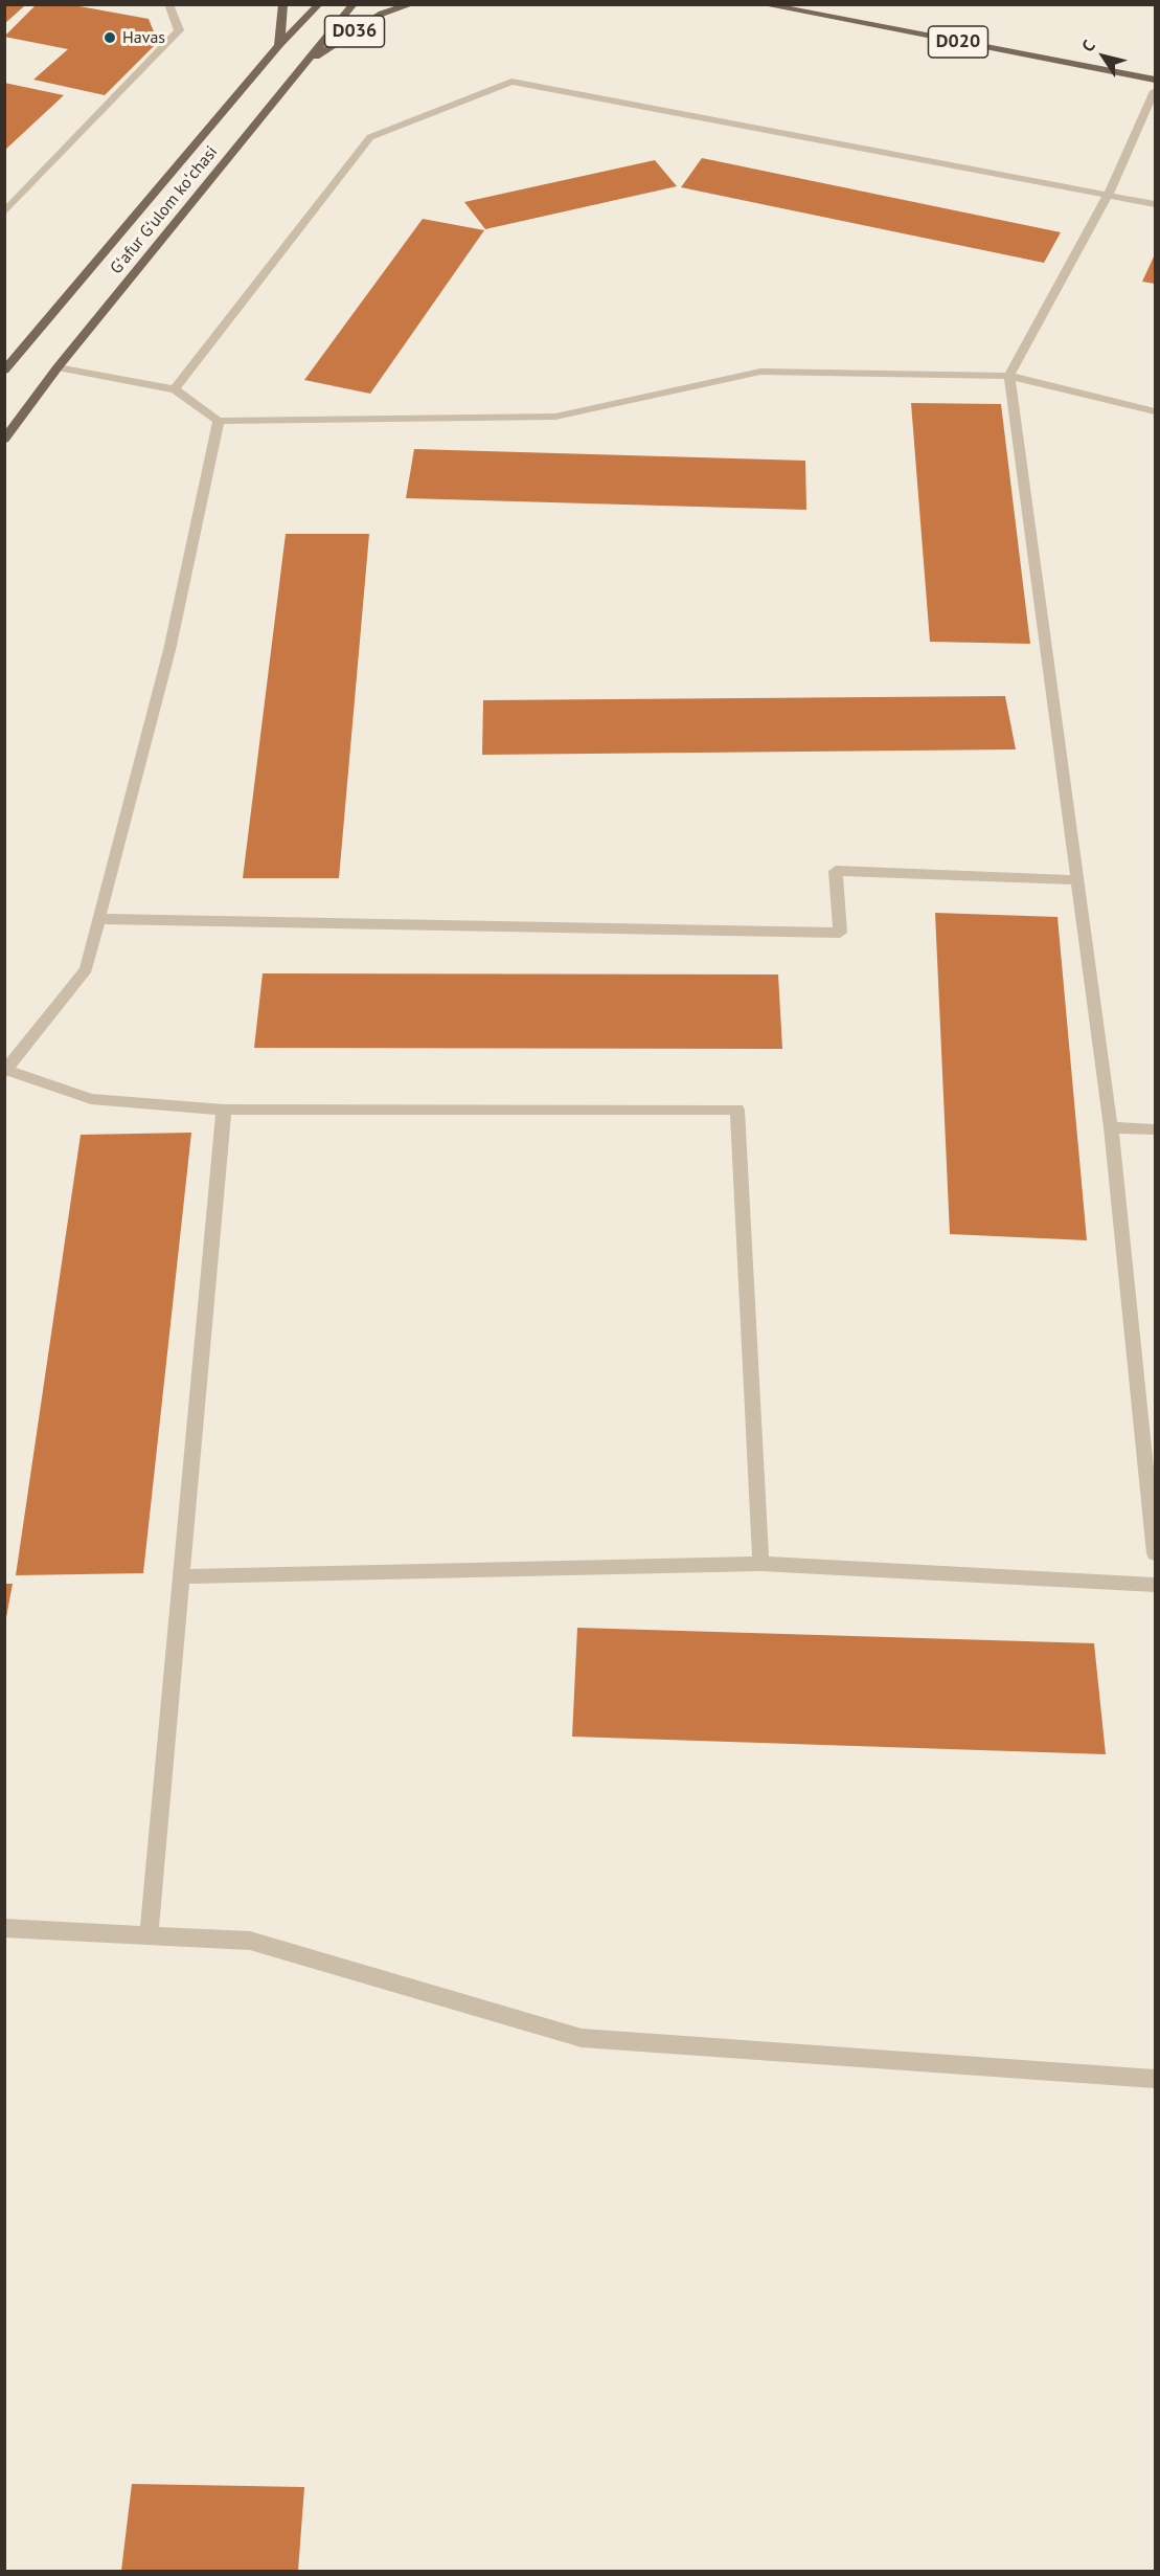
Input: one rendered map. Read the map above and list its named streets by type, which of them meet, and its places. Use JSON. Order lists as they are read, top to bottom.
{
  "streets": {
    "main road": ["D036", "D020", "Gʻafur Gʻulom koʻchasi"]
  },
  "crossings": [
    ["D036", "Gʻafur Gʻulom koʻchasi"]
  ],
  "places": ["Havas"],
  "north": "top left"
}
